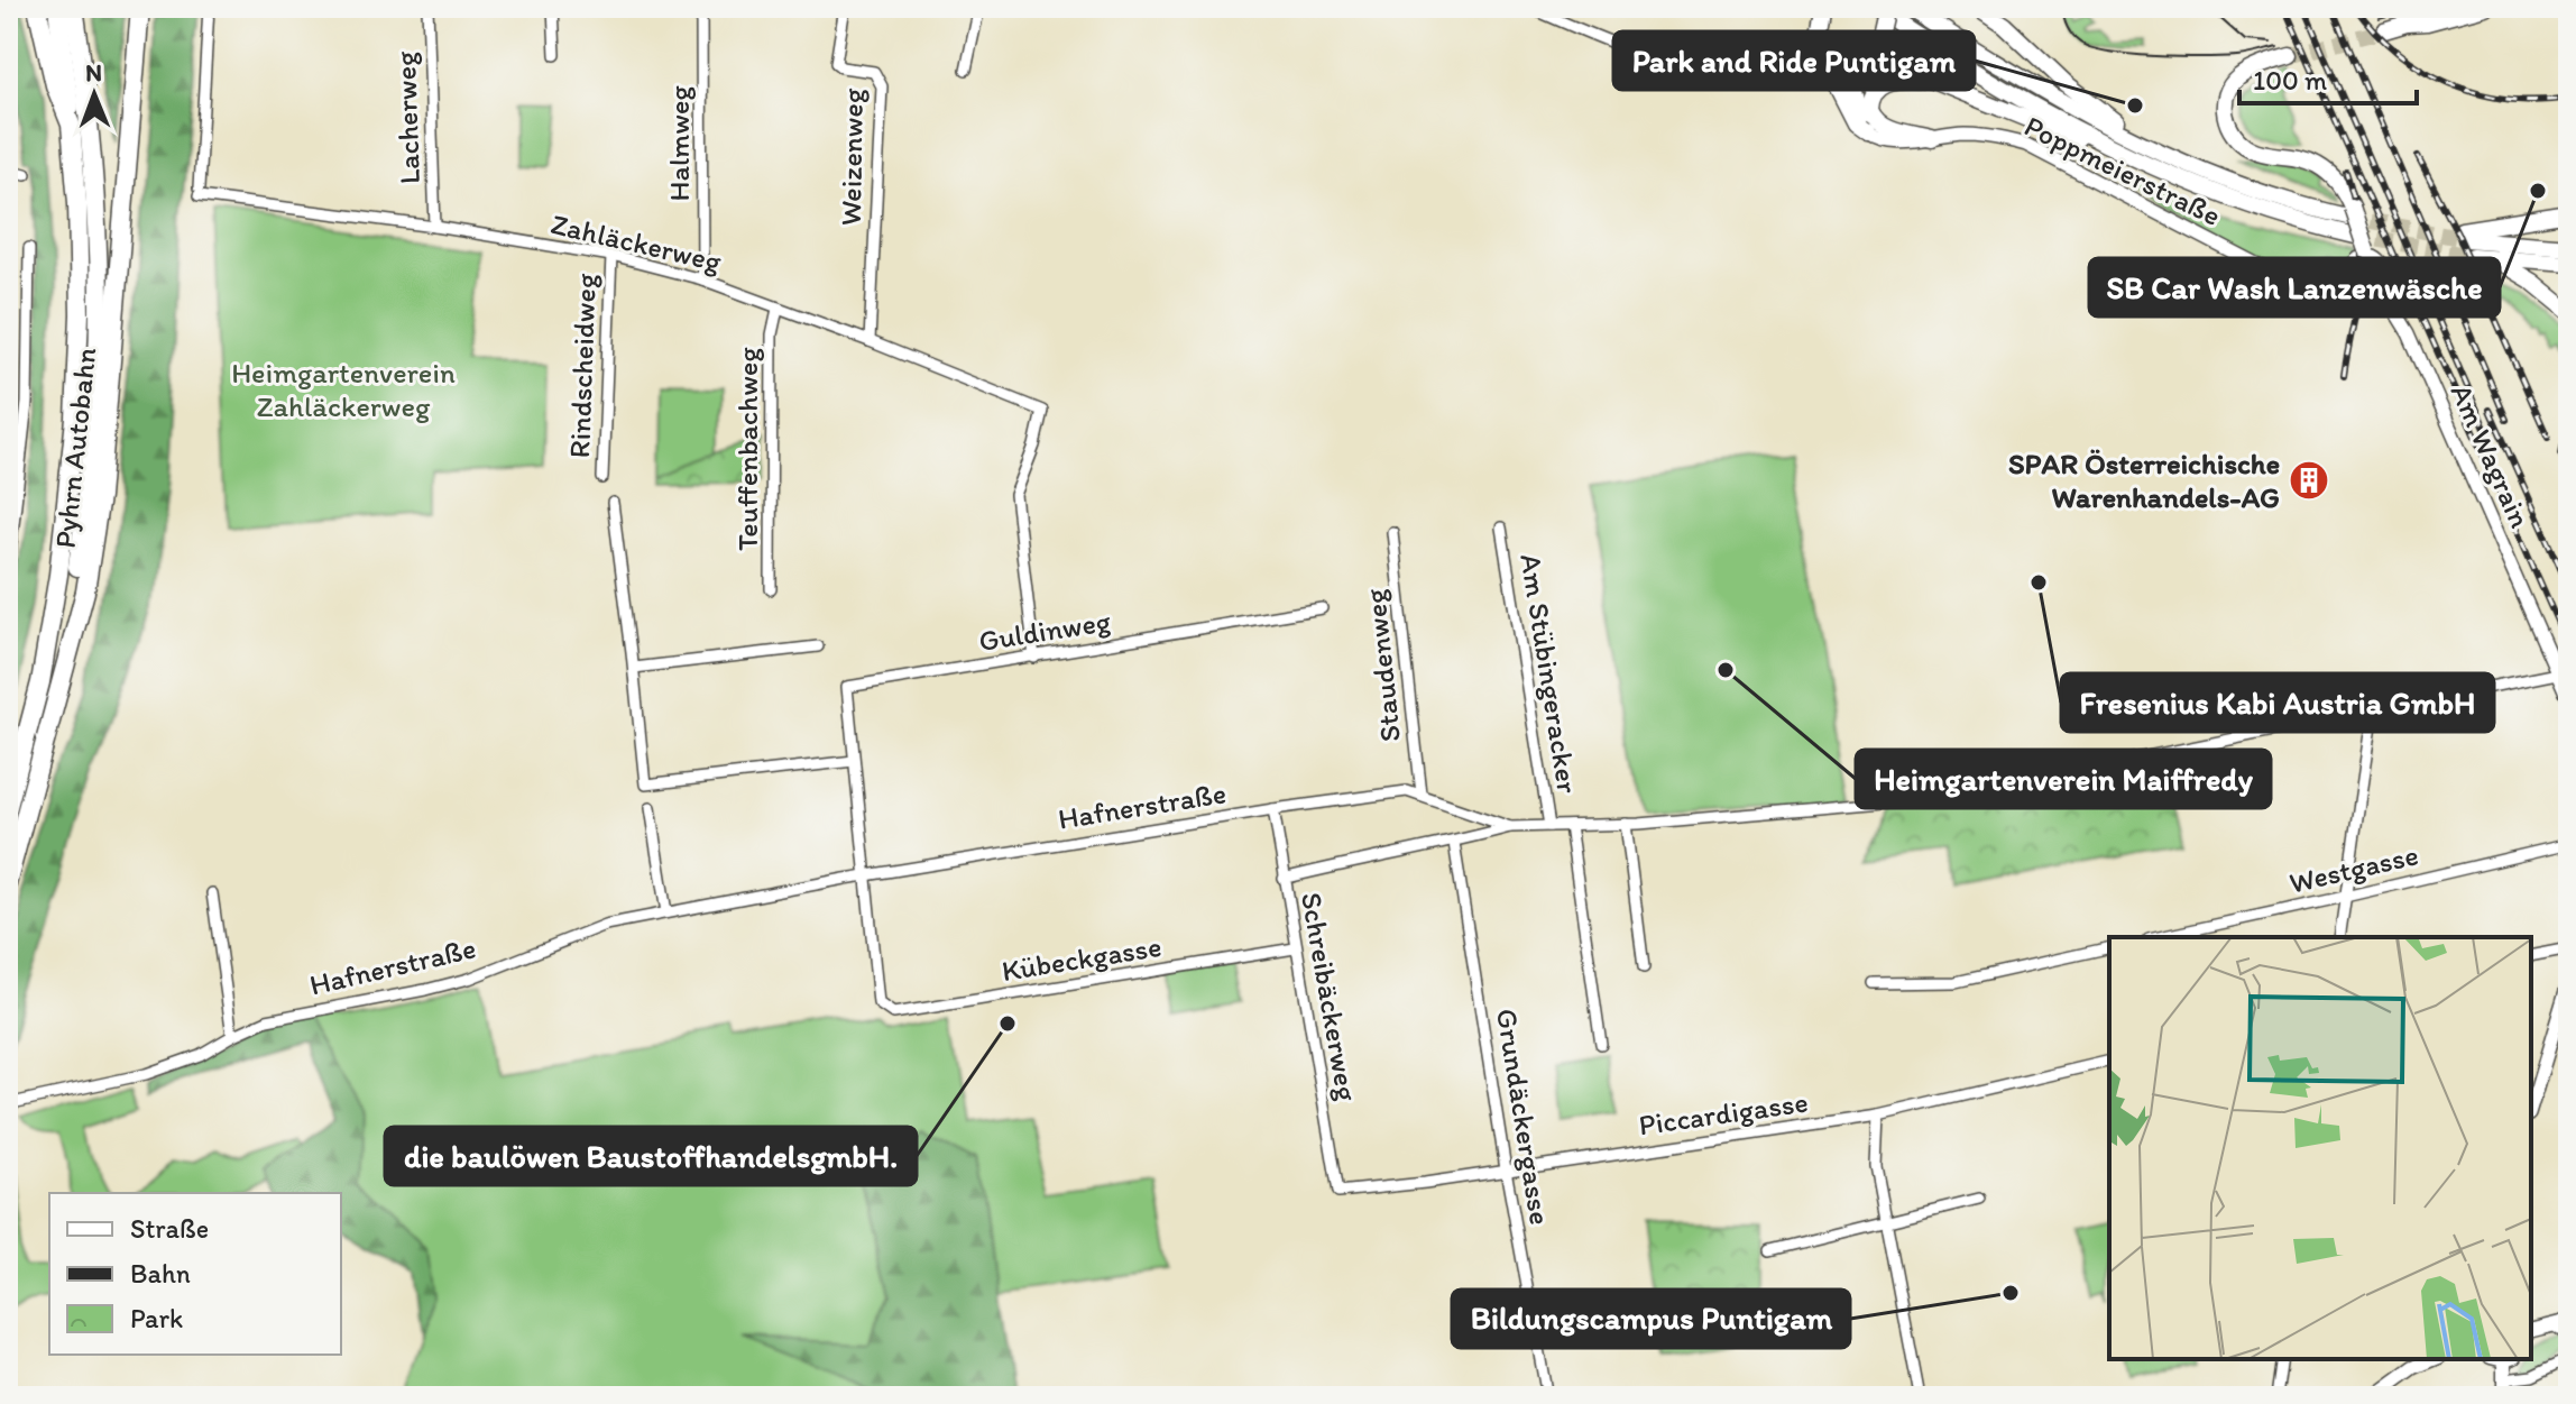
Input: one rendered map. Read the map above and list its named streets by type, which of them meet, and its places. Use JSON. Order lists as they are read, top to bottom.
{
  "streets": {
    "highway": ["Pyhrn Autobahn"],
    "street": [
      "Lacherweg",
      "Halmweg",
      "Weizenweg",
      "Poppmeierstraße",
      "Zahläckerweg",
      "Rindscheidweg",
      "Teuffenbachweg",
      "Am Wagrain",
      "Guldinweg",
      "Staudenweg",
      "Am Stübingeracker",
      "Hafnerstraße",
      "Westgasse",
      "Kübeckgasse",
      "Schreibäckerweg",
      "Piccardigasse",
      "Grundäckergasse"
    ]
  },
  "crossings": [
    ["Lacherweg", "Zahläckerweg"],
    ["Halmweg", "Zahläckerweg"],
    ["Weizenweg", "Zahläckerweg"],
    ["Poppmeierstraße", "Am Wagrain"],
    ["Zahläckerweg", "Rindscheidweg"],
    ["Zahläckerweg", "Teuffenbachweg"],
    ["Zahläckerweg", "Guldinweg"],
    ["Am Wagrain", "Hafnerstraße"],
    ["Guldinweg", "Hafnerstraße"],
    ["Guldinweg", "Kübeckgasse"],
    ["Staudenweg", "Hafnerstraße"],
    ["Am Stübingeracker", "Hafnerstraße"],
    ["Hafnerstraße", "Schreibäckerweg"],
    ["Kübeckgasse", "Schreibäckerweg"],
    ["Schreibäckerweg", "Piccardigasse"],
    ["Piccardigasse", "Grundäckergasse"]
  ],
  "parks": ["Heimgartenverein Zahläckerweg"],
  "places": {
    "other": [
      "Park and Ride Puntigam",
      "SB Car Wash Lanzenwäsche",
      "Fresenius Kabi Austria GmbH",
      "Heimgartenverein Maiffredy",
      "die baulöwen BaustoffhandelsgmbH.",
      "Bildungscampus Puntigam"
    ],
    "building": ["SPAR Österreichische Warenhandels-AG"]
  },
  "legend": ["Straße", "Bahn", "Park"],
  "scale_bar": "100 m",
  "north": "top"
}
